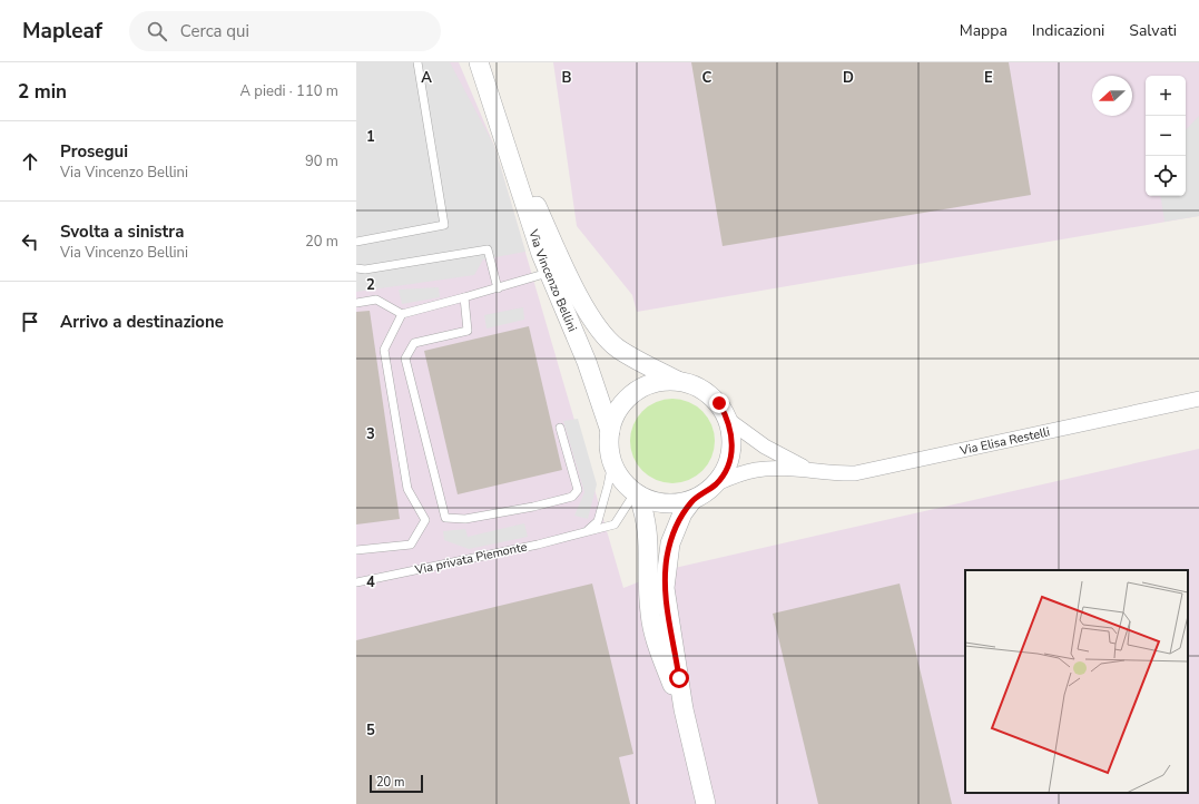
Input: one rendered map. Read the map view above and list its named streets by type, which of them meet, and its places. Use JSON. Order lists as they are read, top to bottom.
{
  "streets": {
    "street": ["Via Vincenzo Bellini", "Via Elisa Restelli"],
    "lane": ["Via privata Piemonte"]
  },
  "crossings": [
    ["Via Vincenzo Bellini", "Via Elisa Restelli"],
    ["Via Vincenzo Bellini", "Via privata Piemonte"],
    ["Via Elisa Restelli", "Via privata Piemonte"]
  ],
  "scale_bar": "20 m",
  "north": "left",
  "page": {
    "header": "Mapleaf",
    "search": "Cerca qui",
    "nav": ["Mappa", "Indicazioni", "Salvati"],
    "heading": ["2 min", "A piedi · 110 m"],
    "map_buttons": ["+", "−"],
    "list": [
      ["Prosegui", "Via Vincenzo Bellini", "90 m"],
      ["Svolta a sinistra", "Via Vincenzo Bellini", "20 m"],
      "Arrivo a destinazione"
    ],
    "scale": "20 m"
  },
  "grid": {
    "columns": [
      "A",
      "B",
      "C",
      "D",
      "E"
    ],
    "rows": [
      "1",
      "2",
      "3",
      "4",
      "5"
    ]
  }
}
